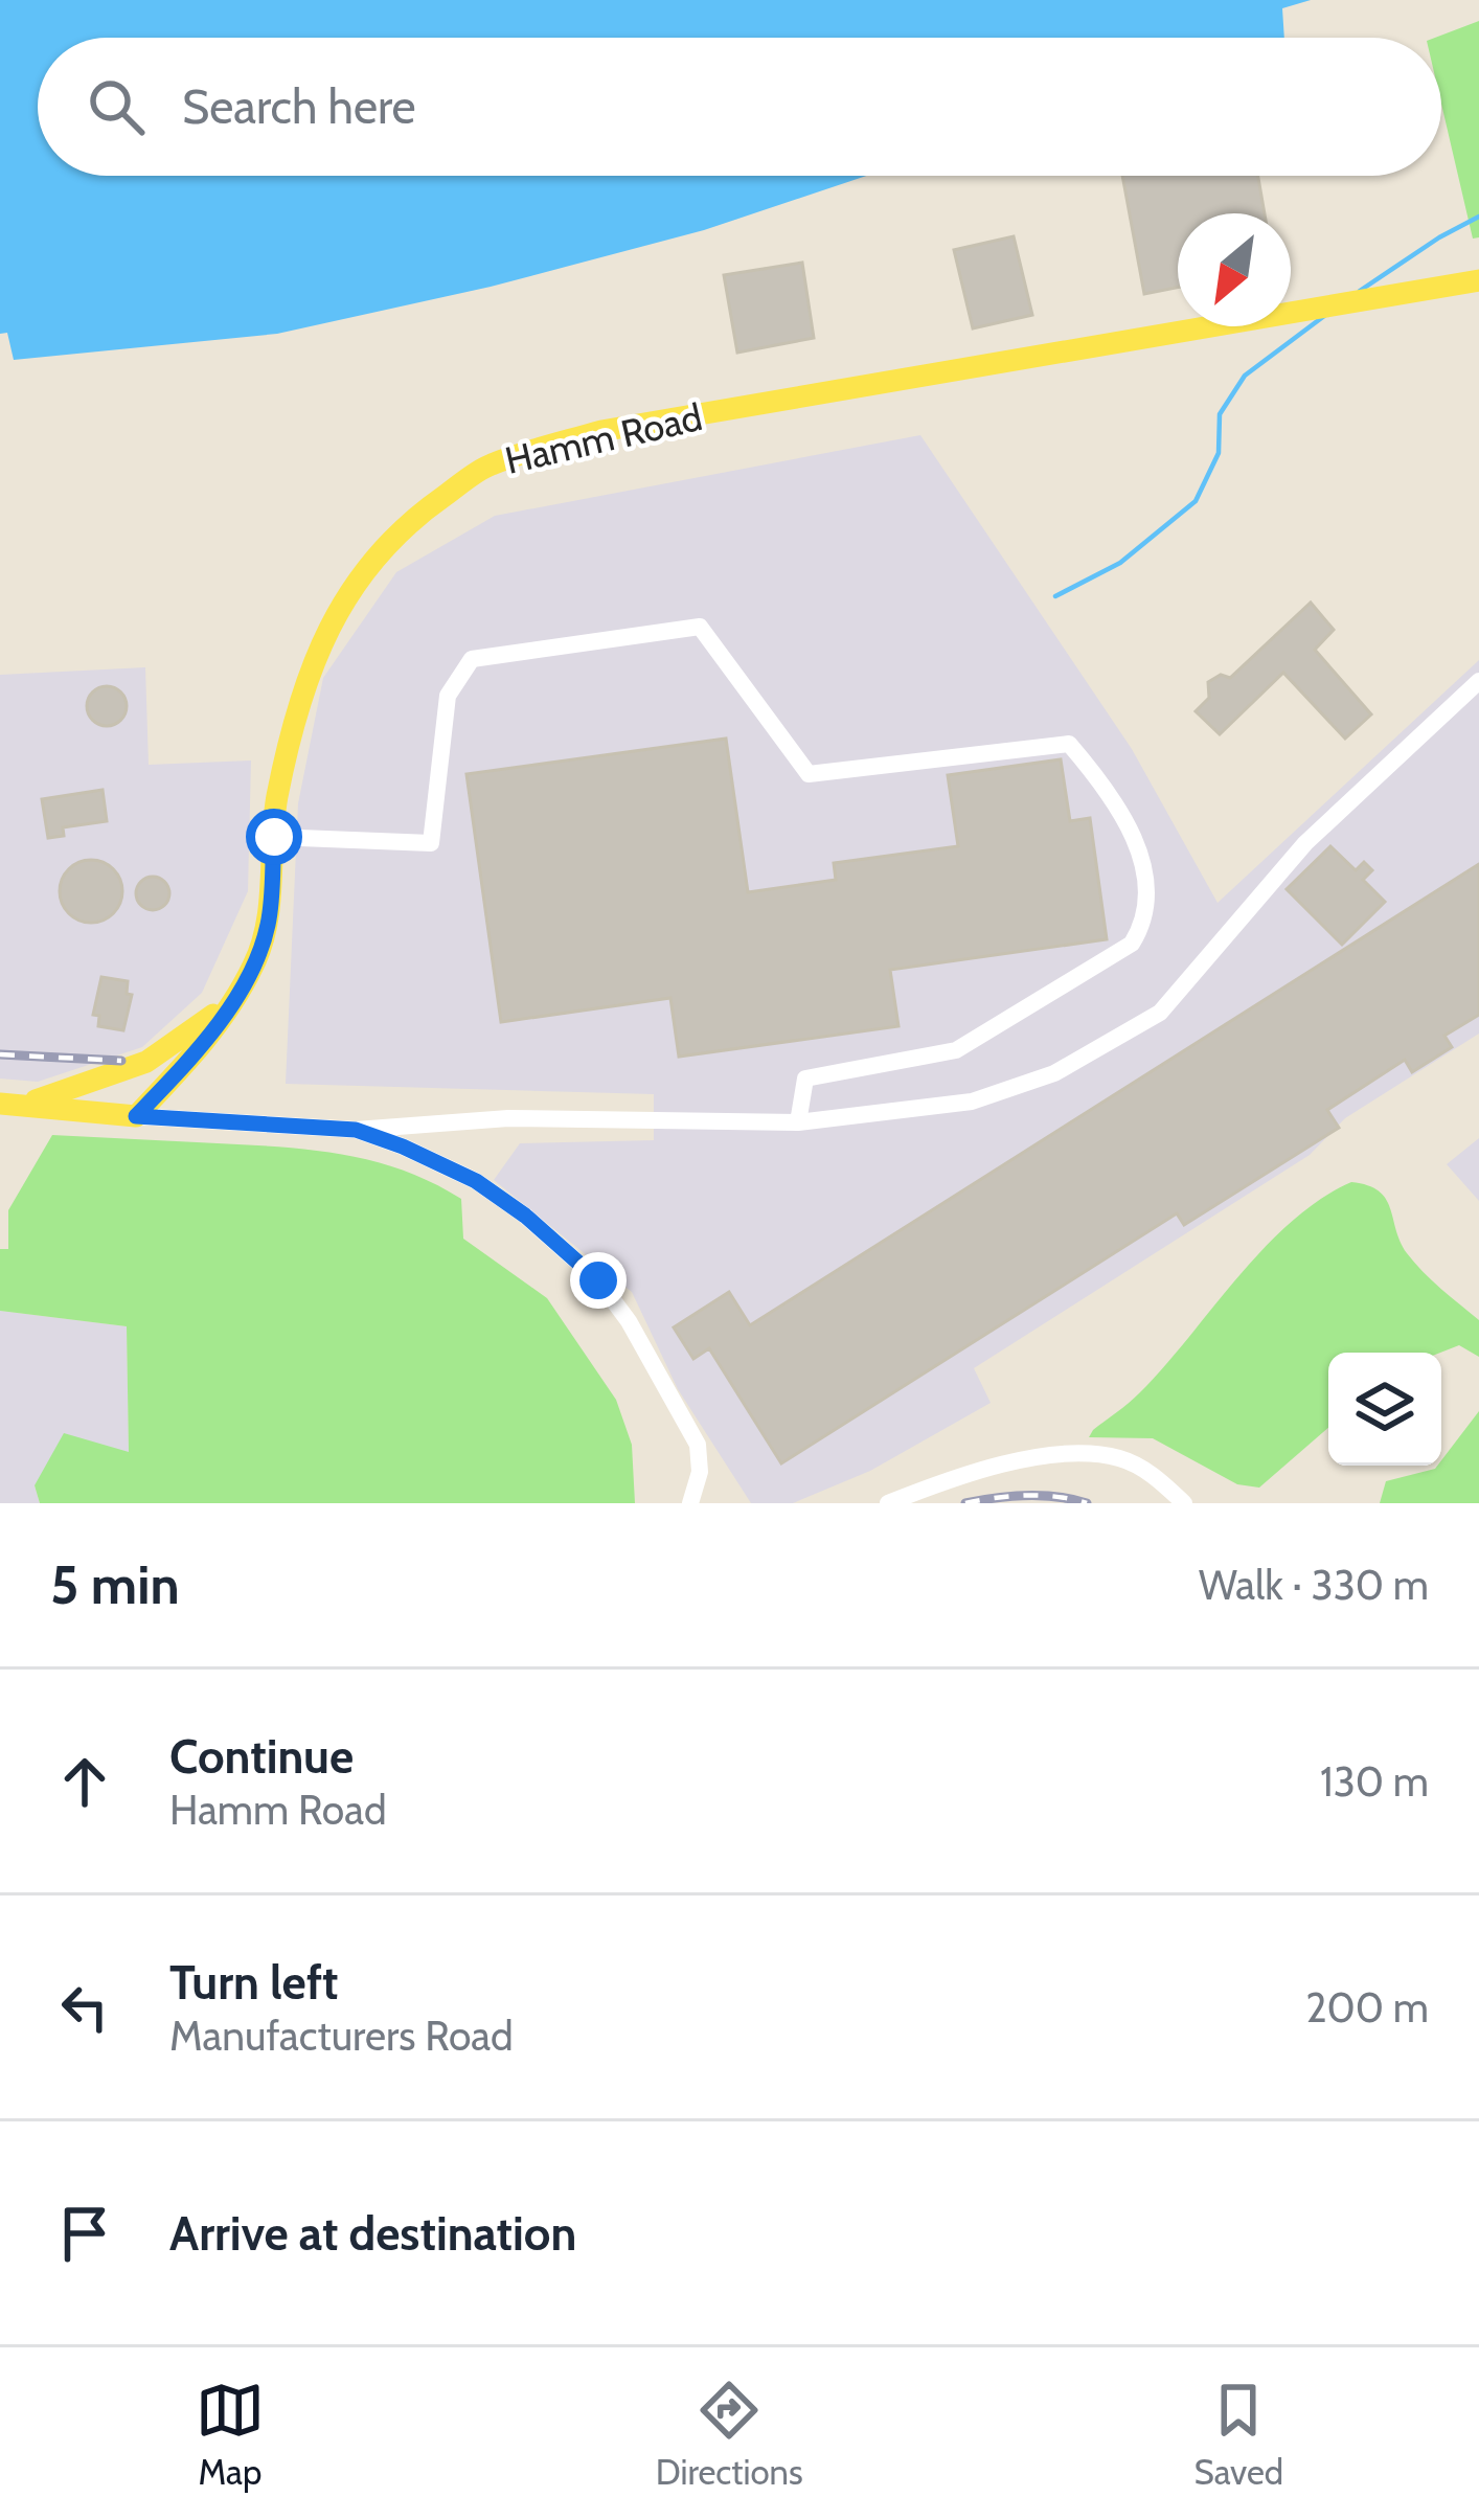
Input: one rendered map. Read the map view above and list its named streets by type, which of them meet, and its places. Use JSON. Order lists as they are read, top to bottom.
{
  "streets": {
    "main road": ["Hamm Road"]
  },
  "north": "bottom left",
  "page": {
    "search": "Search here",
    "heading": ["5 min", "Walk · 330 m"],
    "list": [
      ["Continue", "Hamm Road", "130 m"],
      ["Turn left", "Manufacturers Road", "200 m"],
      "Arrive at destination"
    ],
    "nav": ["Map", "Directions", "Saved"]
  }
}
